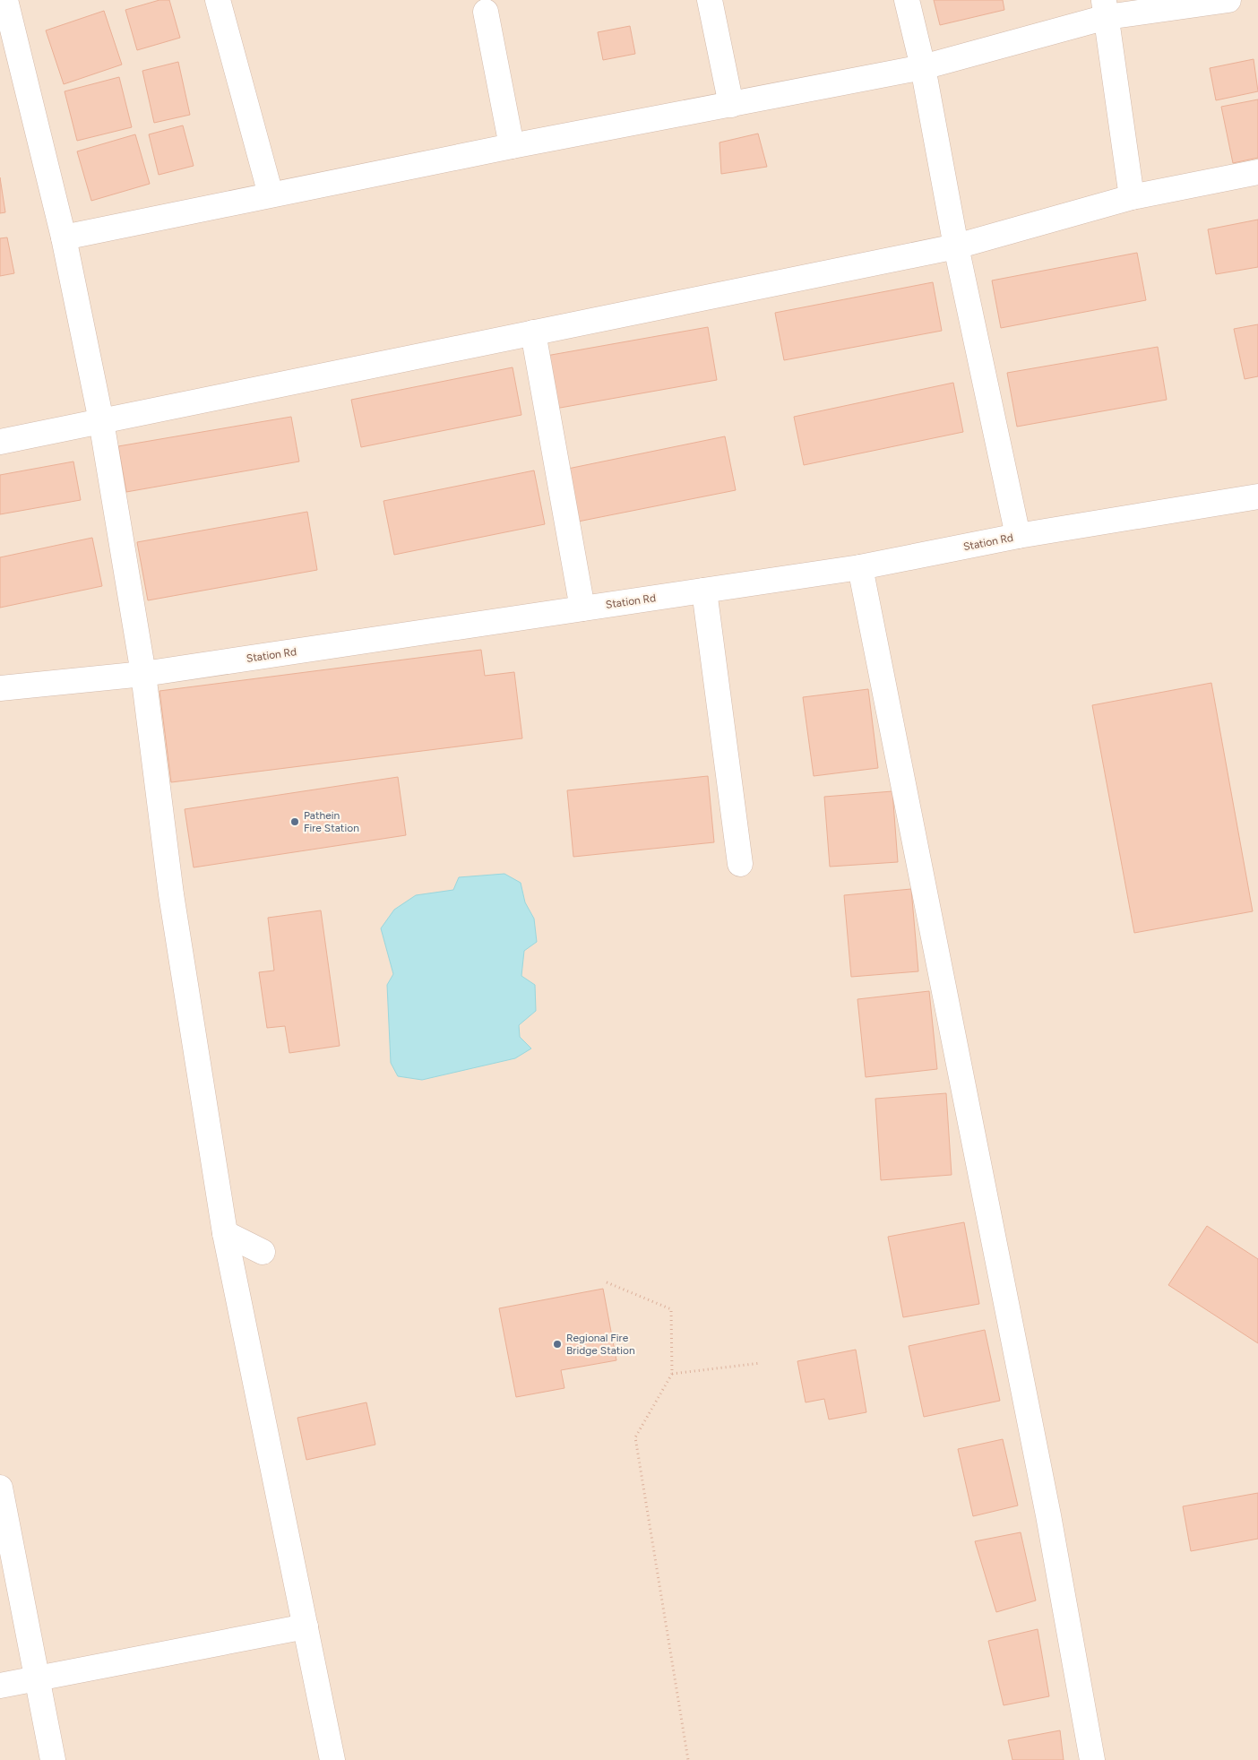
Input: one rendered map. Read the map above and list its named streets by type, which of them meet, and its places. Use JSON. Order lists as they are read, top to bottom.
{
  "streets": {
    "street": ["Station Rd"]
  },
  "places": ["Pathein Fire Station", "Regional Fire Bridge Station"]
}
